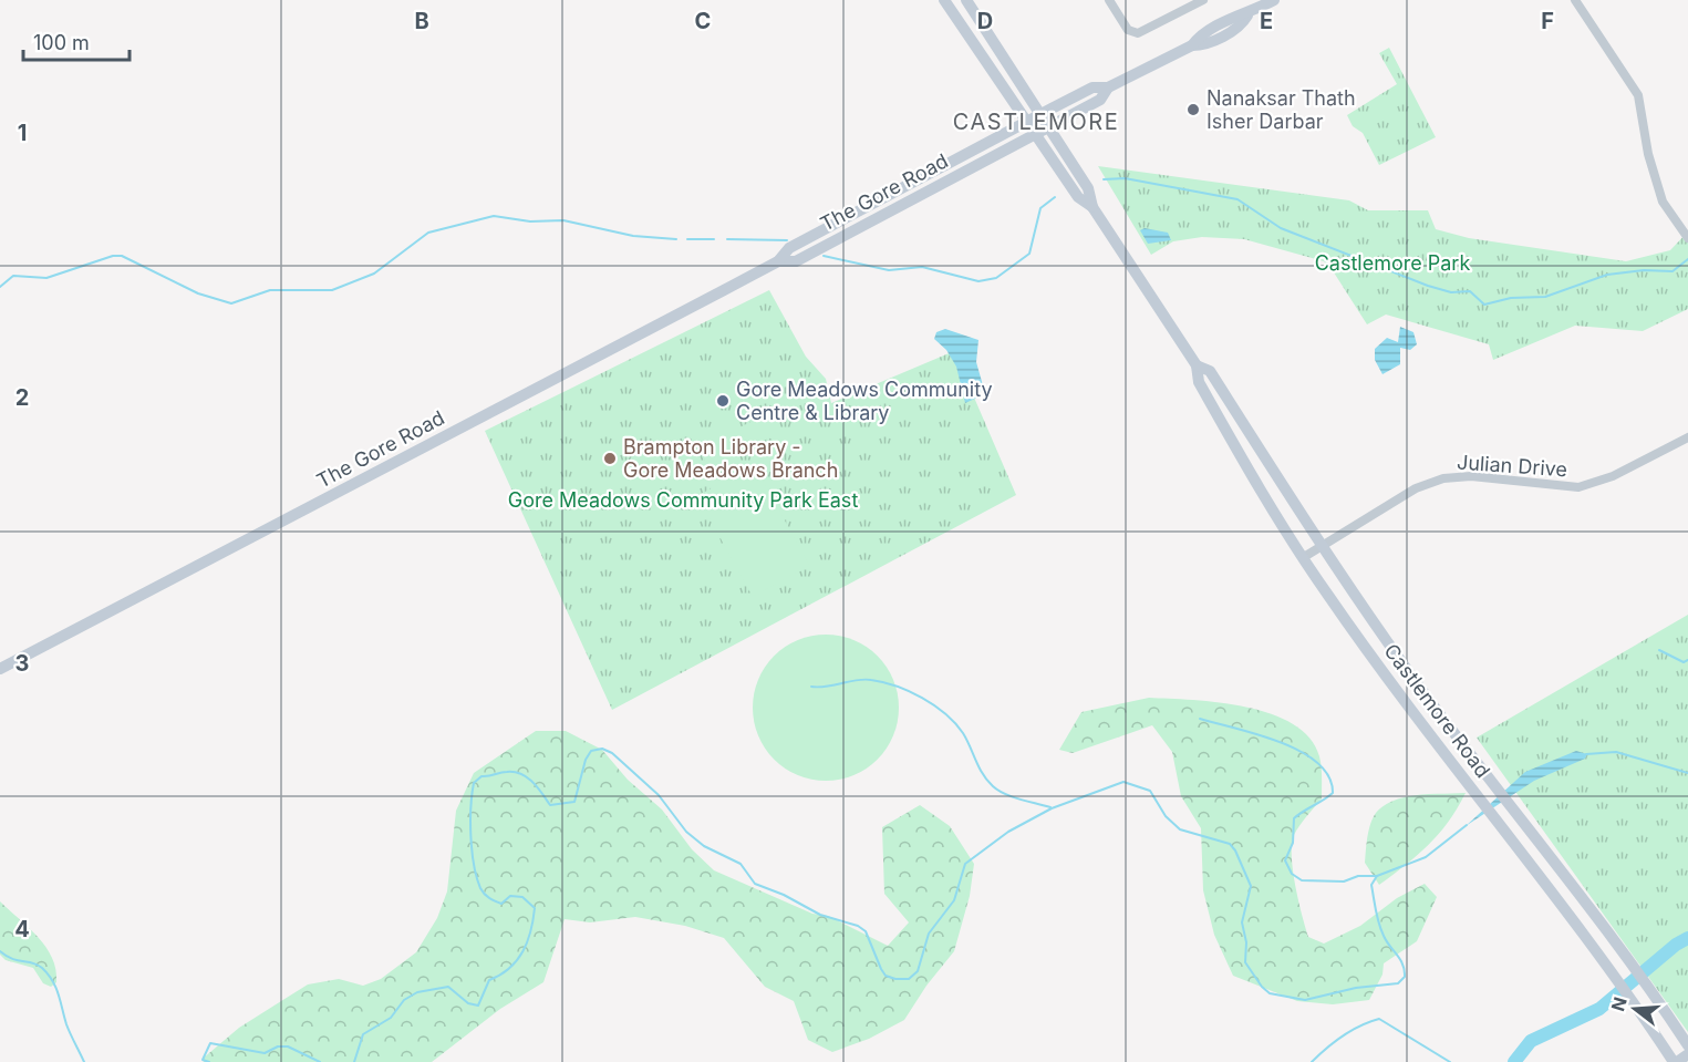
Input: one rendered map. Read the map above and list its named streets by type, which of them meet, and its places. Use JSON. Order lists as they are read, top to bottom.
{
  "streets": {
    "main road": ["The Gore Road", "Castlemore Road"],
    "street": ["Julian Drive"]
  },
  "crossings": [
    ["The Gore Road", "Castlemore Road"],
    ["Julian Drive", "Castlemore Road"]
  ],
  "districts": ["CASTLEMORE"],
  "parks": ["Castlemore Park", "Gore Meadows Community Park East"],
  "places": ["Nanaksar Thath Isher Darbar", "Gore Meadows Community Centre & Library", "Brampton Library - Gore Meadows Branch"],
  "scale_bar": "100 m",
  "north": "left",
  "grid": {
    "columns": [
      "B",
      "C",
      "D",
      "E",
      "F"
    ],
    "rows": [
      "1",
      "2",
      "3",
      "4"
    ]
  }
}
